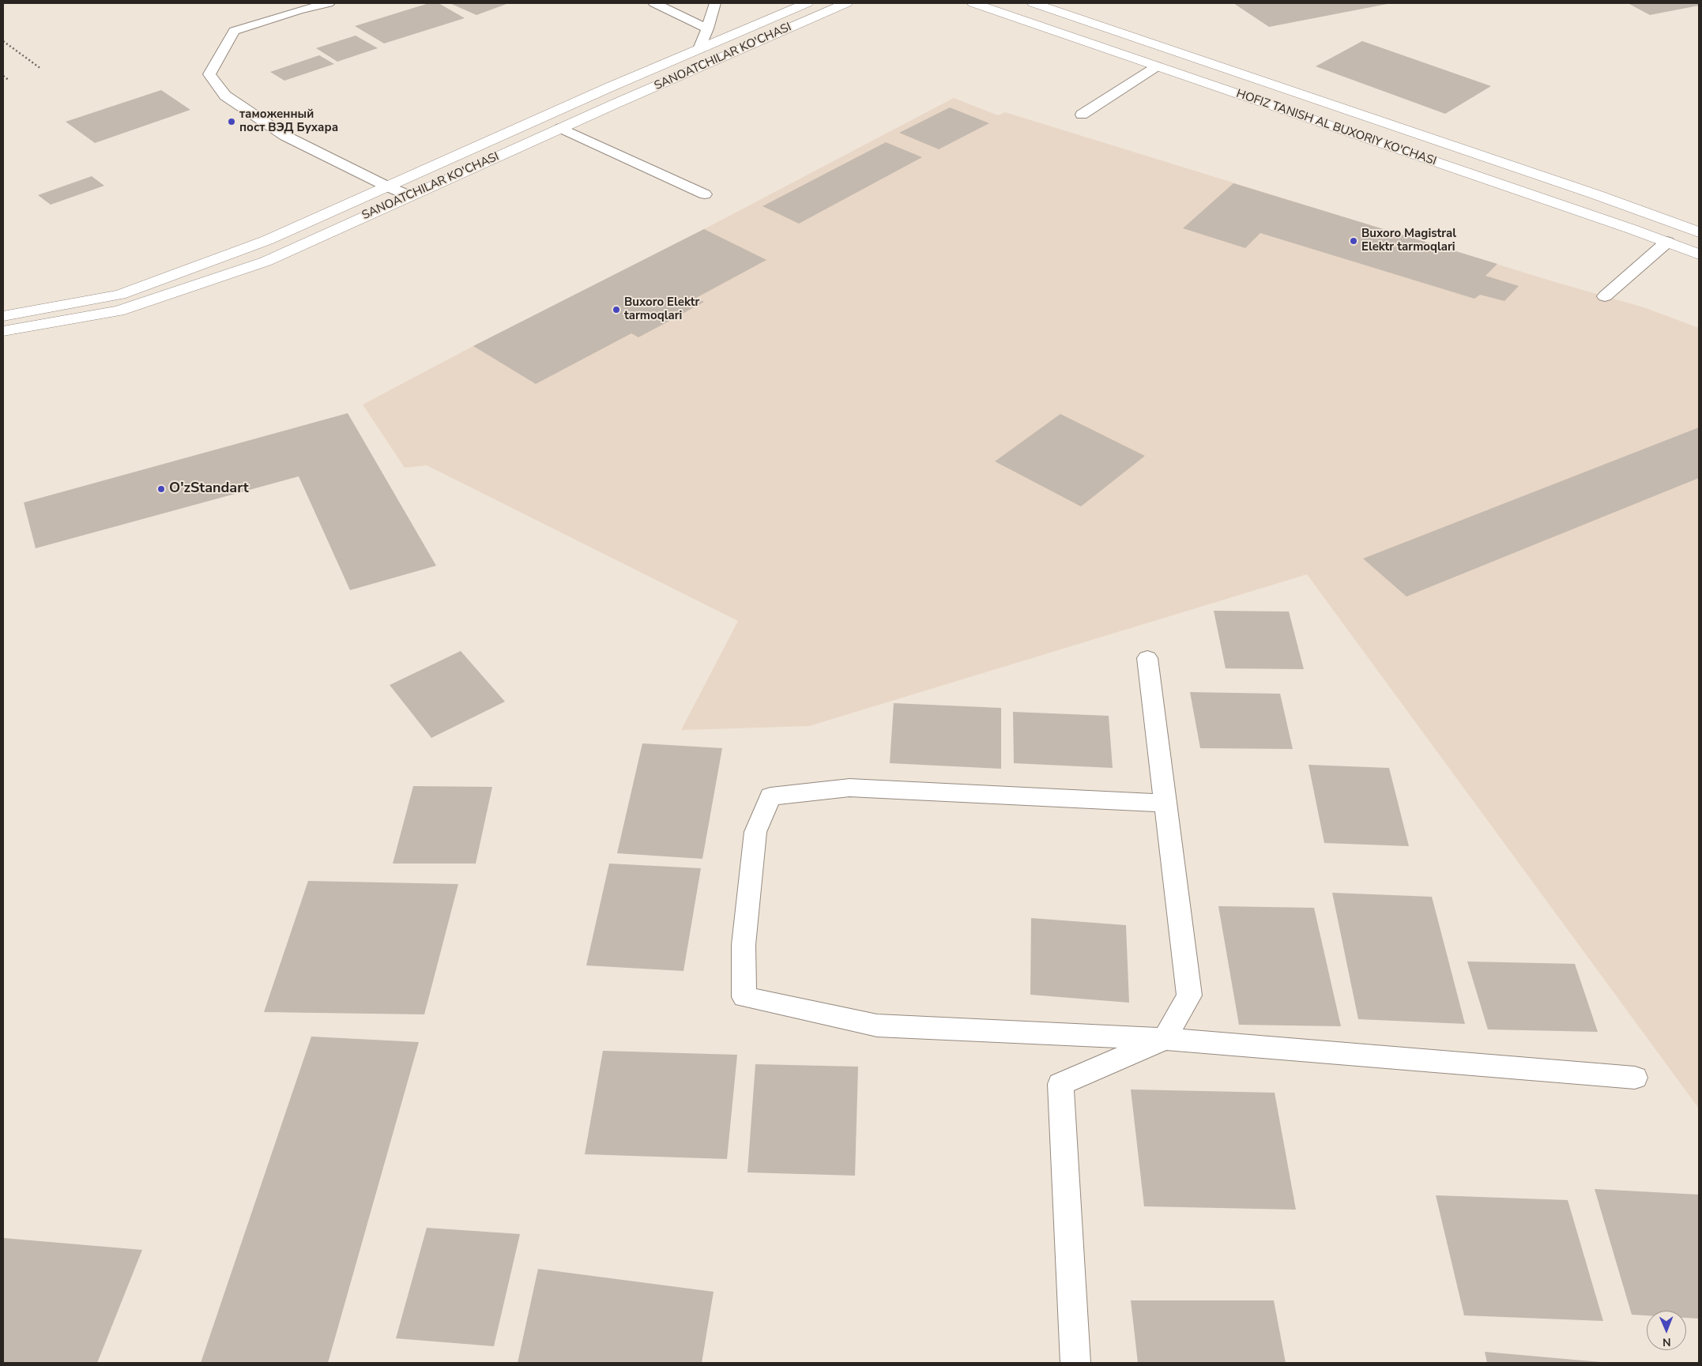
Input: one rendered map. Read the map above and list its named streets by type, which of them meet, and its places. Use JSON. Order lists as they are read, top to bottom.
{
  "streets": {
    "main road": ["SANOATCHILAR KO'CHASI", "HOFIZ TANISH AL BUXORIY KO'CHASI"]
  },
  "places": [
    "таможенный пост ВЭД Бухара",
    "Buxoro Magistral Elektr tarmoqlari",
    "Buxoro Elektr tarmoqlari",
    "O'zStandart"
  ],
  "north": "bottom"
}
